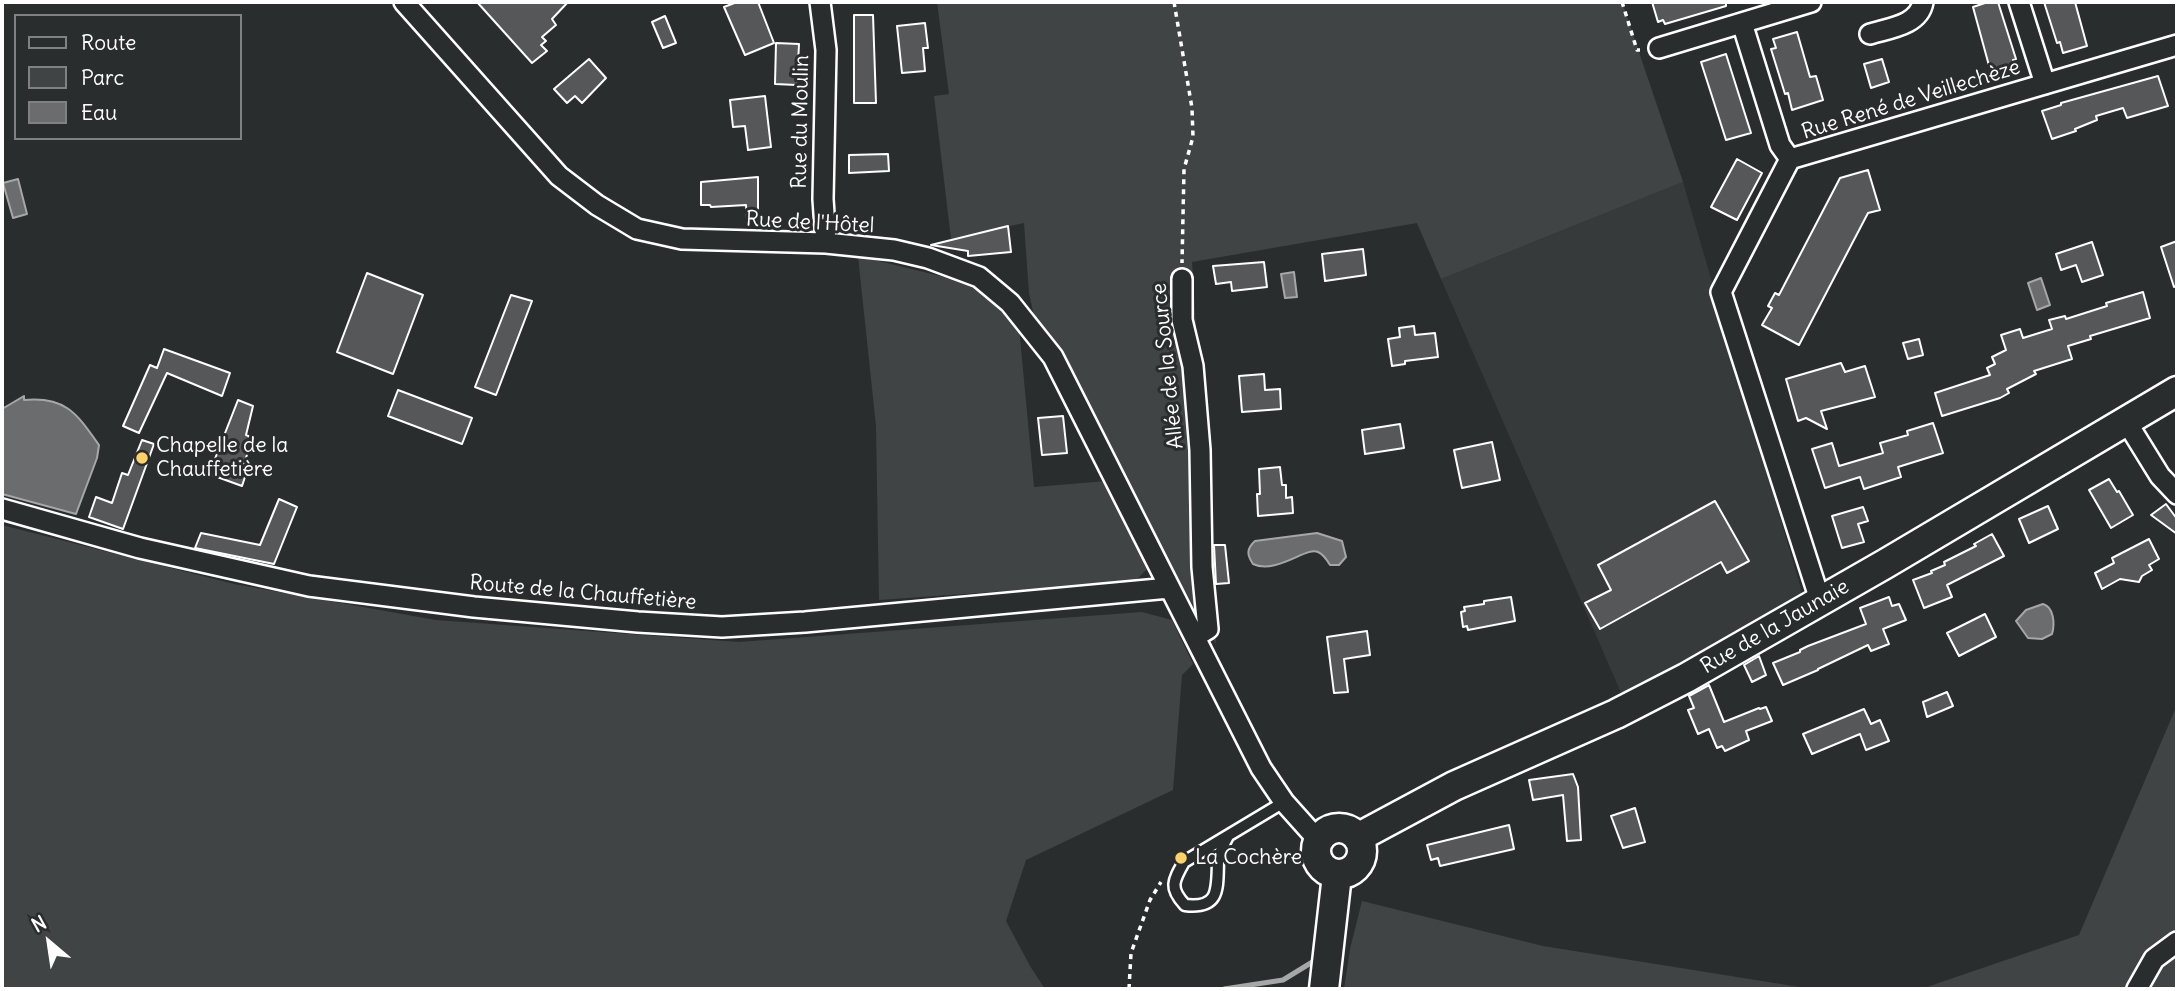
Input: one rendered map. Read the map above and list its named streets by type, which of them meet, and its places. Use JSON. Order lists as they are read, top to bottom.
{
  "streets": {
    "main road": ["Rue de la Jaunaie"],
    "street": [
      "Rue René de Veillechèze",
      "Rue du Moulin",
      "Rue de l'Hôtel",
      "Allée de la Source",
      "Route de la Chauffetière"
    ]
  },
  "crossings": [
    ["Rue René de Veillechèze", "Rue de la Jaunaie"],
    ["Rue du Moulin", "Rue de l'Hôtel"],
    ["Rue de l'Hôtel", "Allée de la Source"],
    ["Rue de l'Hôtel", "Route de la Chauffetière"],
    ["Rue de l'Hôtel", "Rue de la Jaunaie"]
  ],
  "places": ["Chapelle de la Chauffetière", "La Cochère"],
  "legend": ["Route", "Parc", "Eau"],
  "north": "top left"
}
